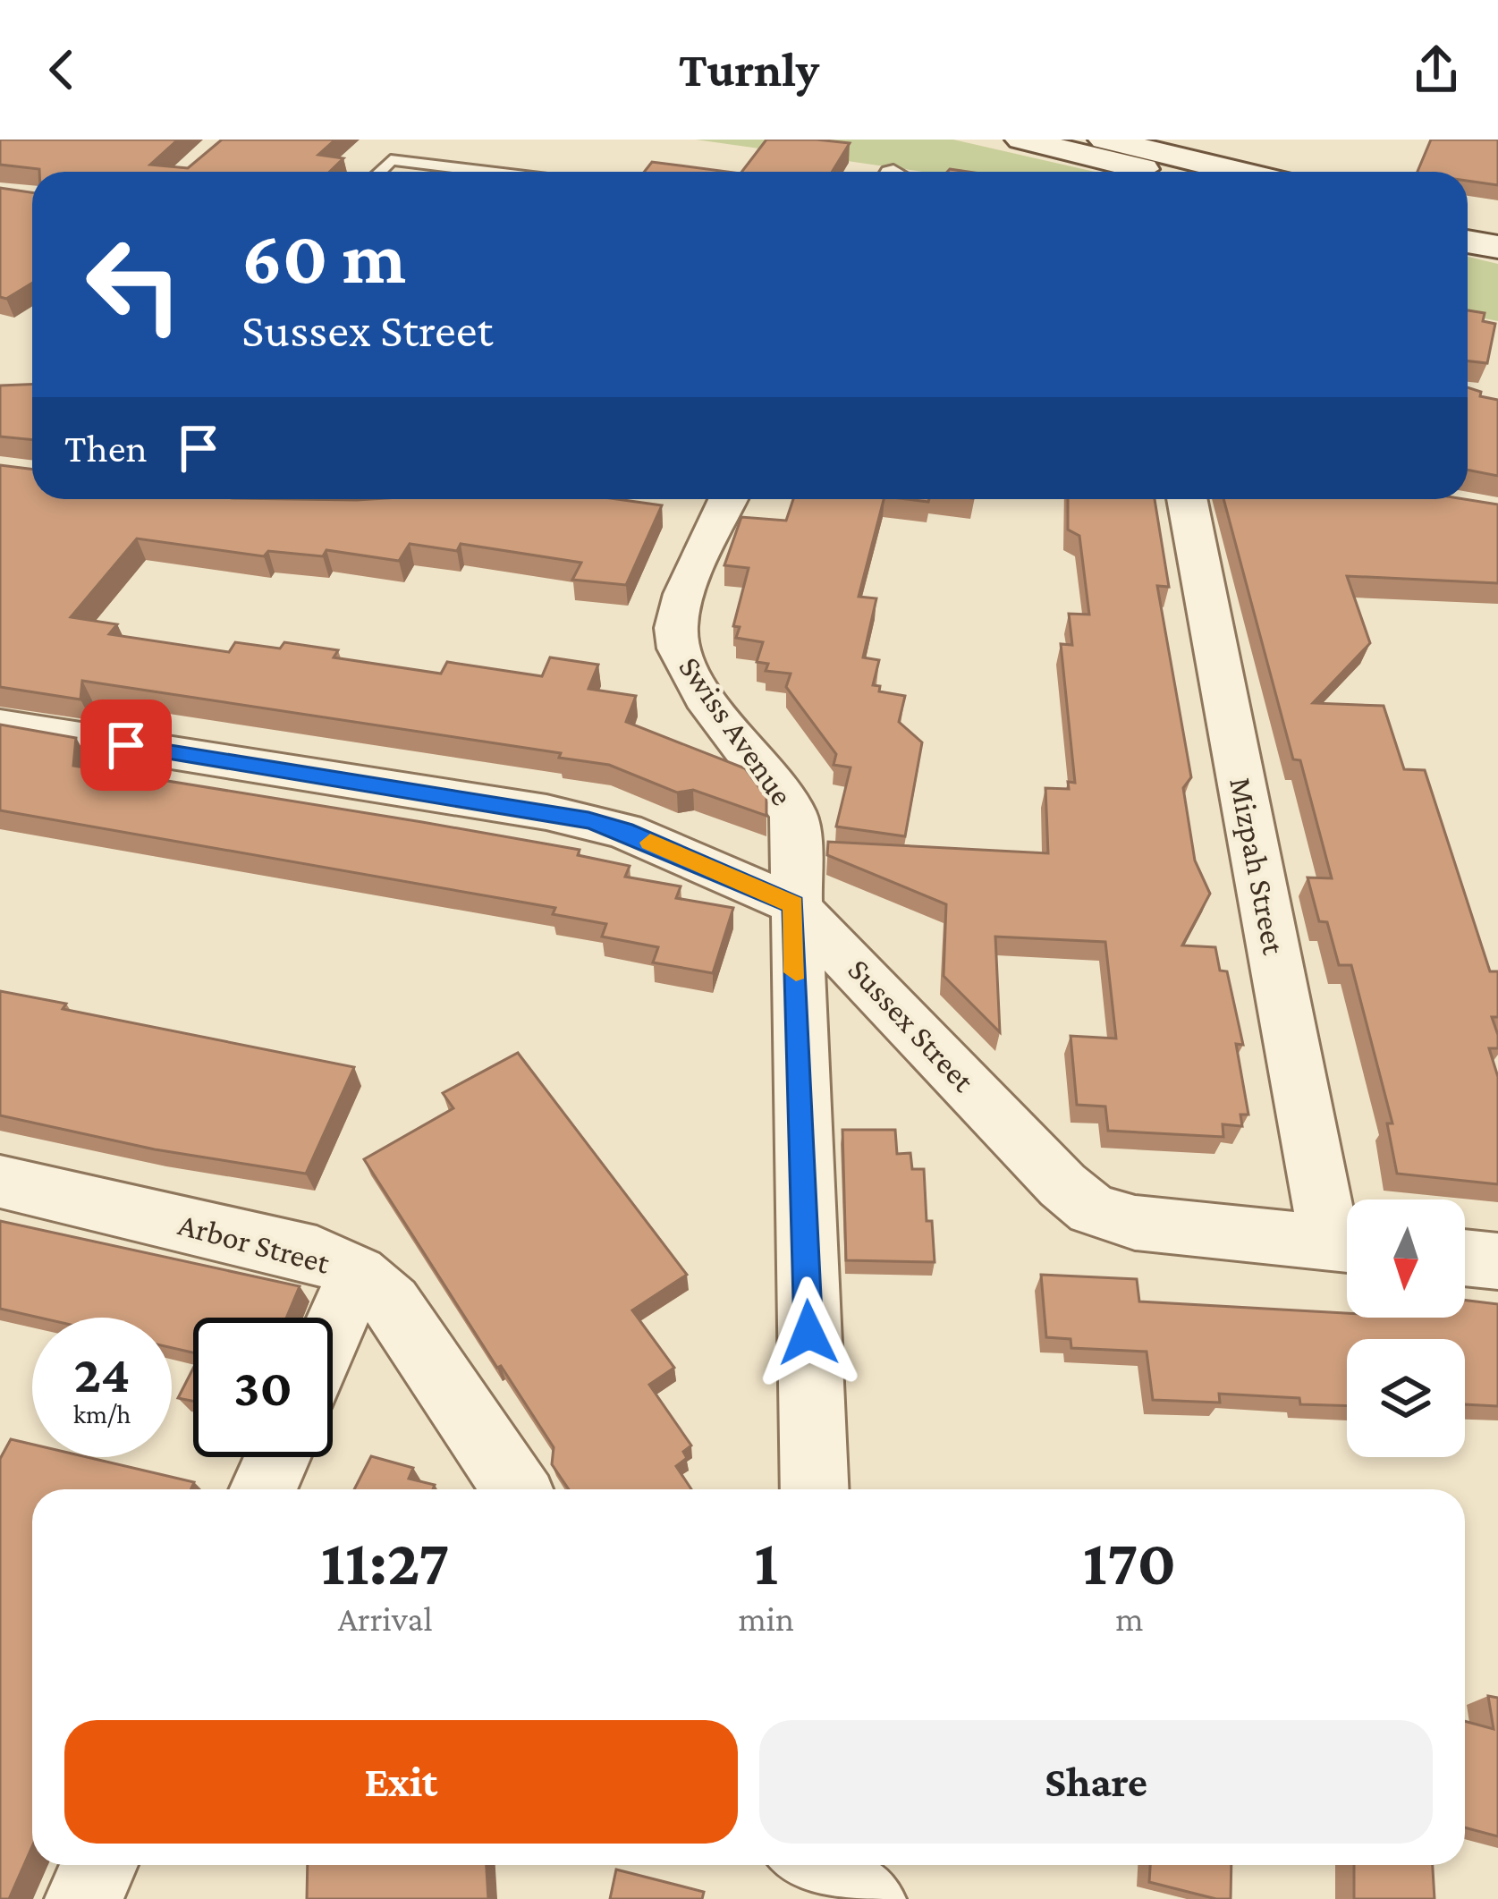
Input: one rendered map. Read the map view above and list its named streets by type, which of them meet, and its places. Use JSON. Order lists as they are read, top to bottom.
{
  "streets": {
    "street": [
      "Swiss Avenue",
      "Mizpah Street",
      "Sussex Street",
      "Arbor Street"
    ]
  },
  "crossings": [
    ["Swiss Avenue", "Sussex Street"]
  ],
  "north": "bottom",
  "page": {
    "header": "Turnly",
    "turn": ["60 m", "Sussex Street"],
    "then": "Then",
    "speed": "24 km/h",
    "limit": "30",
    "eta": [
      "11:27",
      "Arrival",
      "1",
      "min",
      "170",
      "m"
    ],
    "buttons": ["Exit", "Share"]
  }
}
